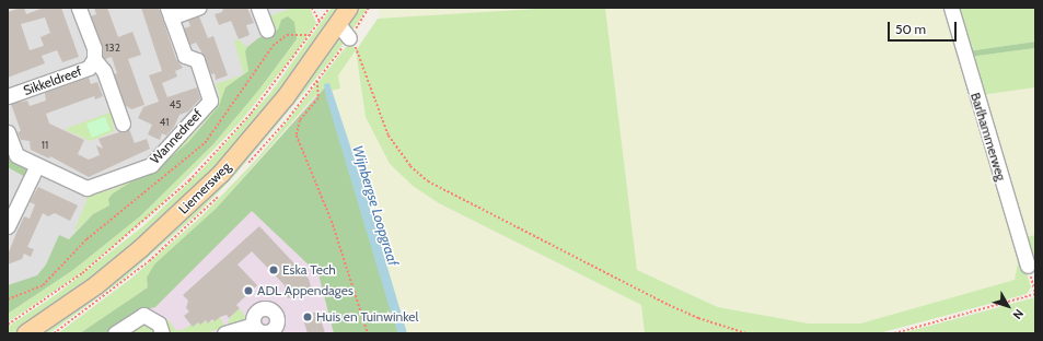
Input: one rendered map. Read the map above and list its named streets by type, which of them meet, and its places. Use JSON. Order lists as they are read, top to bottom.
{
  "streets": {
    "main road": ["Liemersweg"],
    "street": ["Sikkeldreef", "Wannedreef", "Barlhammerweg"]
  },
  "water": ["Wijnbergse Loopgraaf"],
  "places": ["Eska Tech", "ADL Appendages", "Huis en Tuinwinkel"],
  "house_numbers": [
    "132",
    "45",
    "41",
    "11"
  ],
  "scale_bar": "50 m",
  "north": "bottom right"
}
